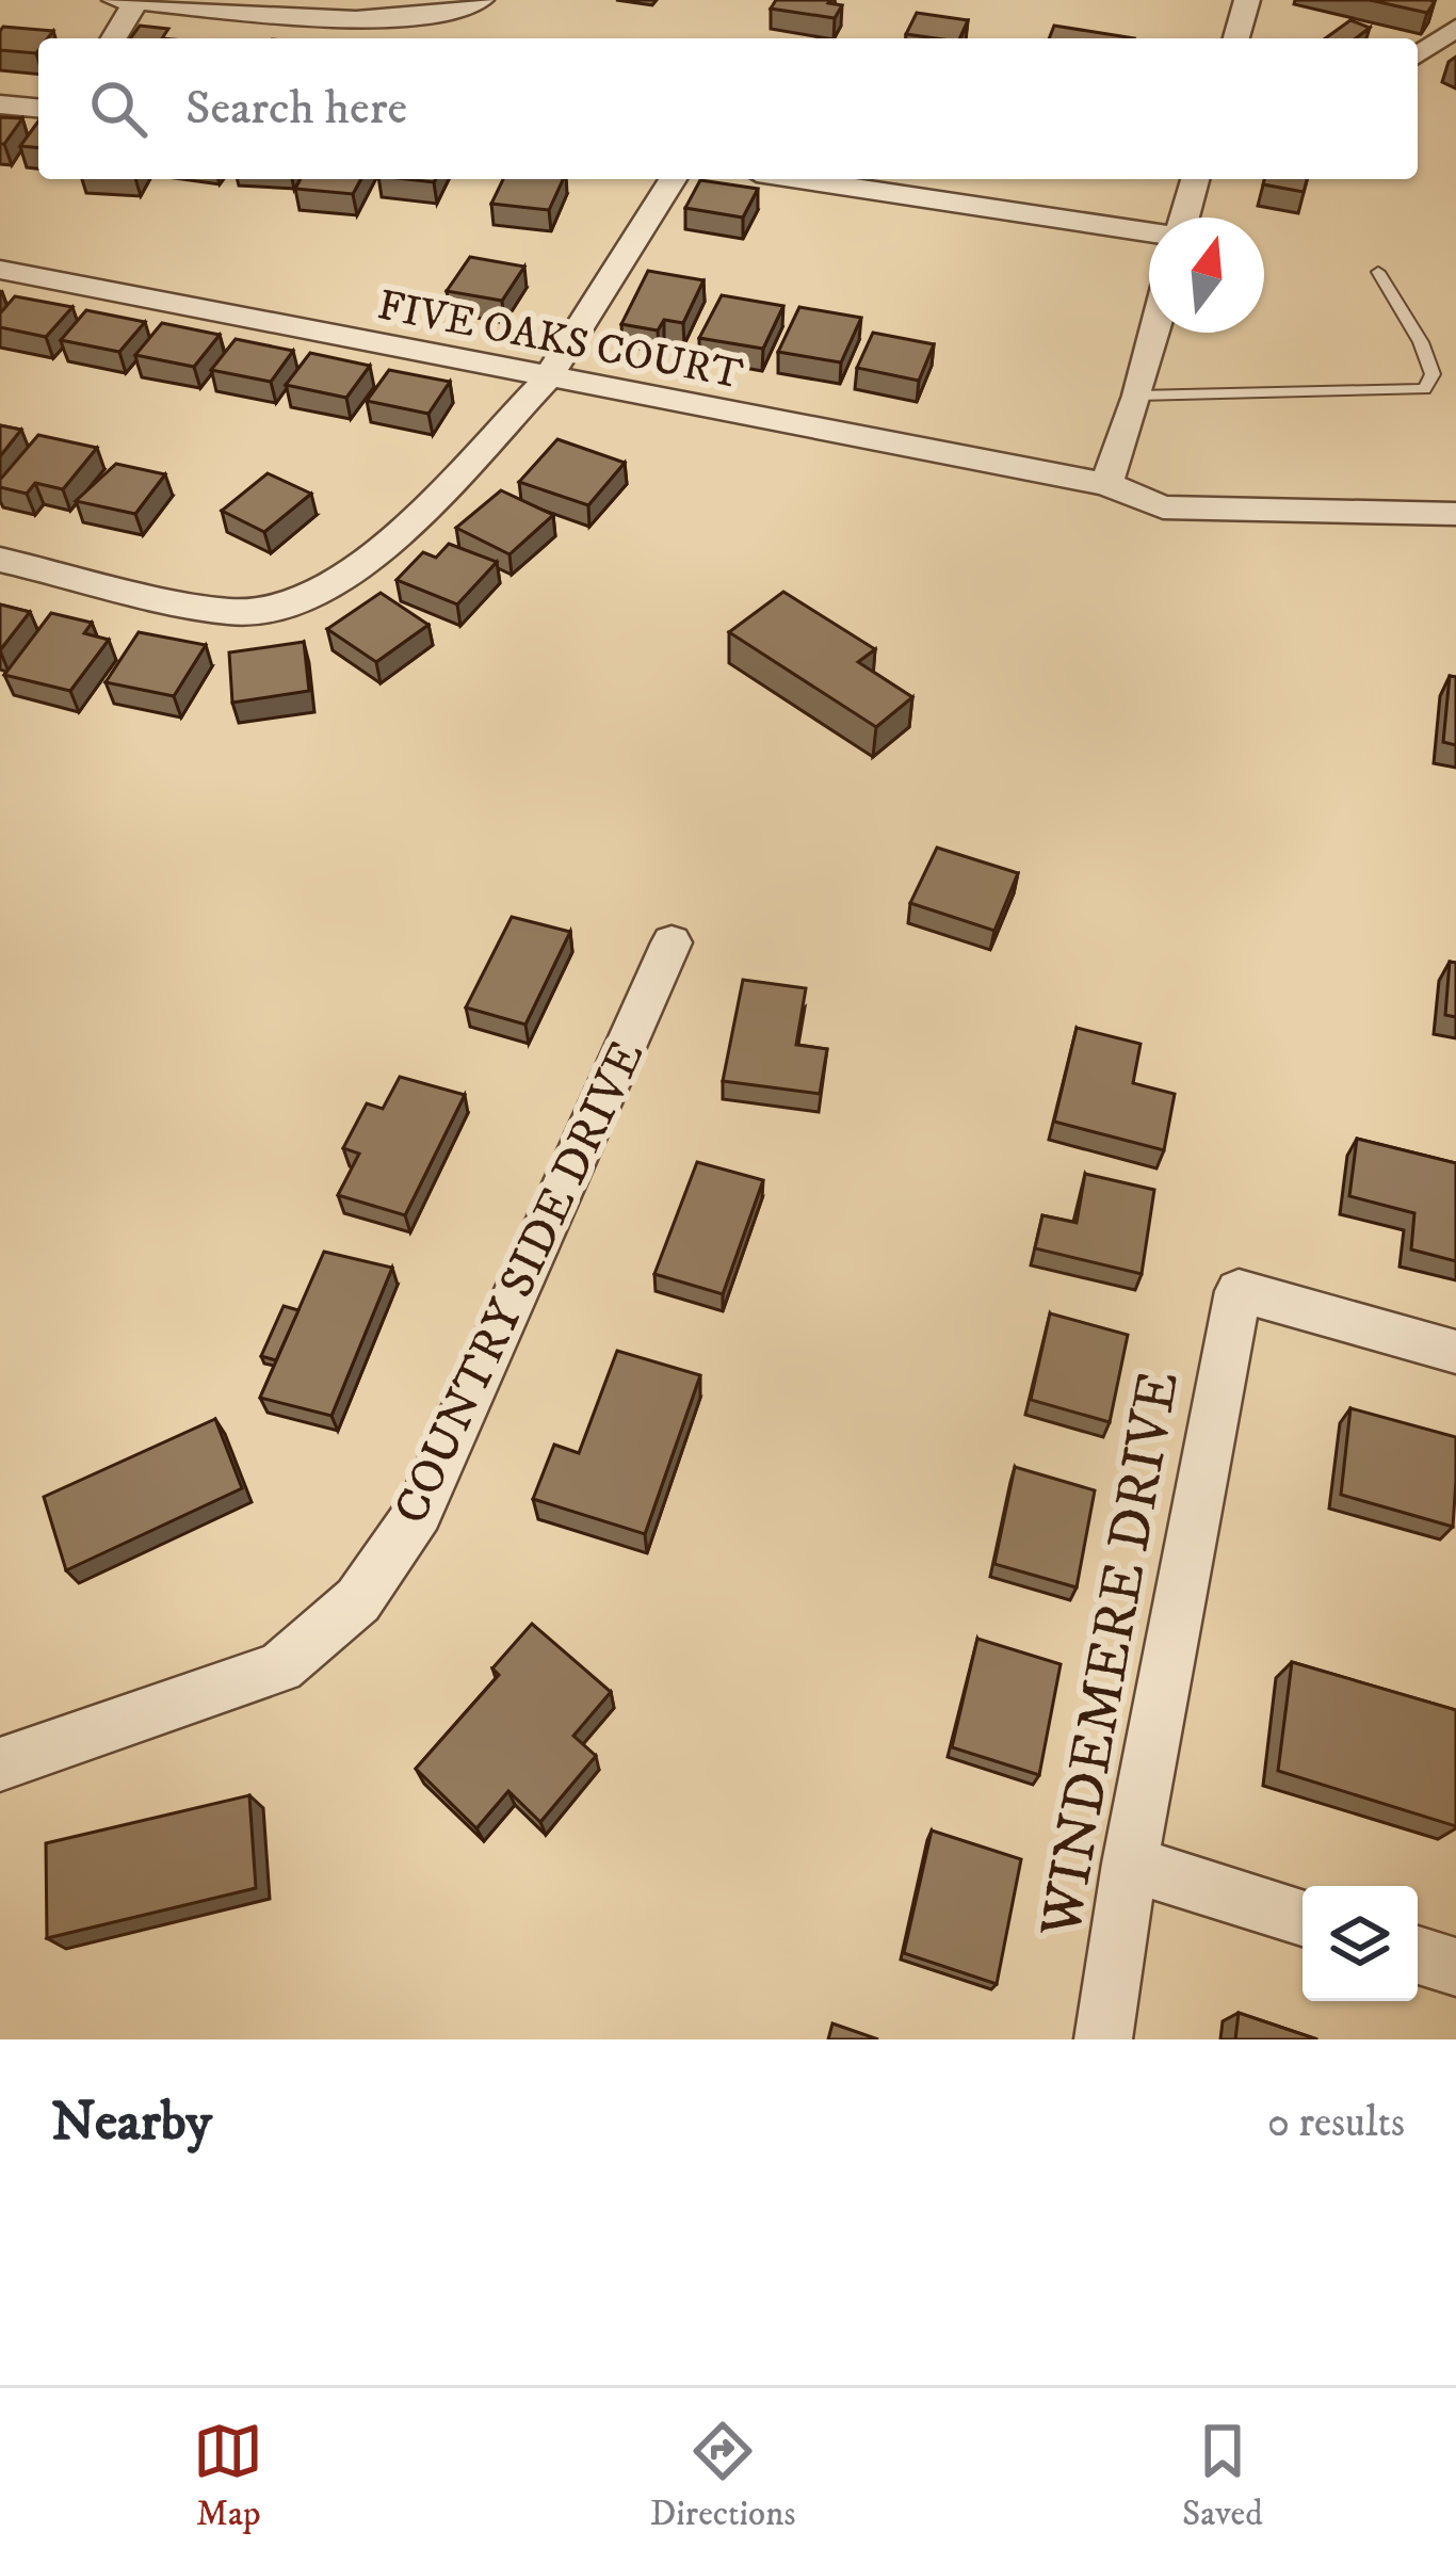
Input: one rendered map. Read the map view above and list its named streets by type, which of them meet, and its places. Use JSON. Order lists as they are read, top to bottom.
{
  "streets": {
    "street": ["FIVE OAKS COURT", "COUNTRY SIDE DRIVE", "WINDEMERE DRIVE"]
  },
  "north": "top",
  "page": {
    "search": "Search here",
    "heading": ["Nearby", "0 results"],
    "nav": ["Map", "Directions", "Saved"]
  }
}
